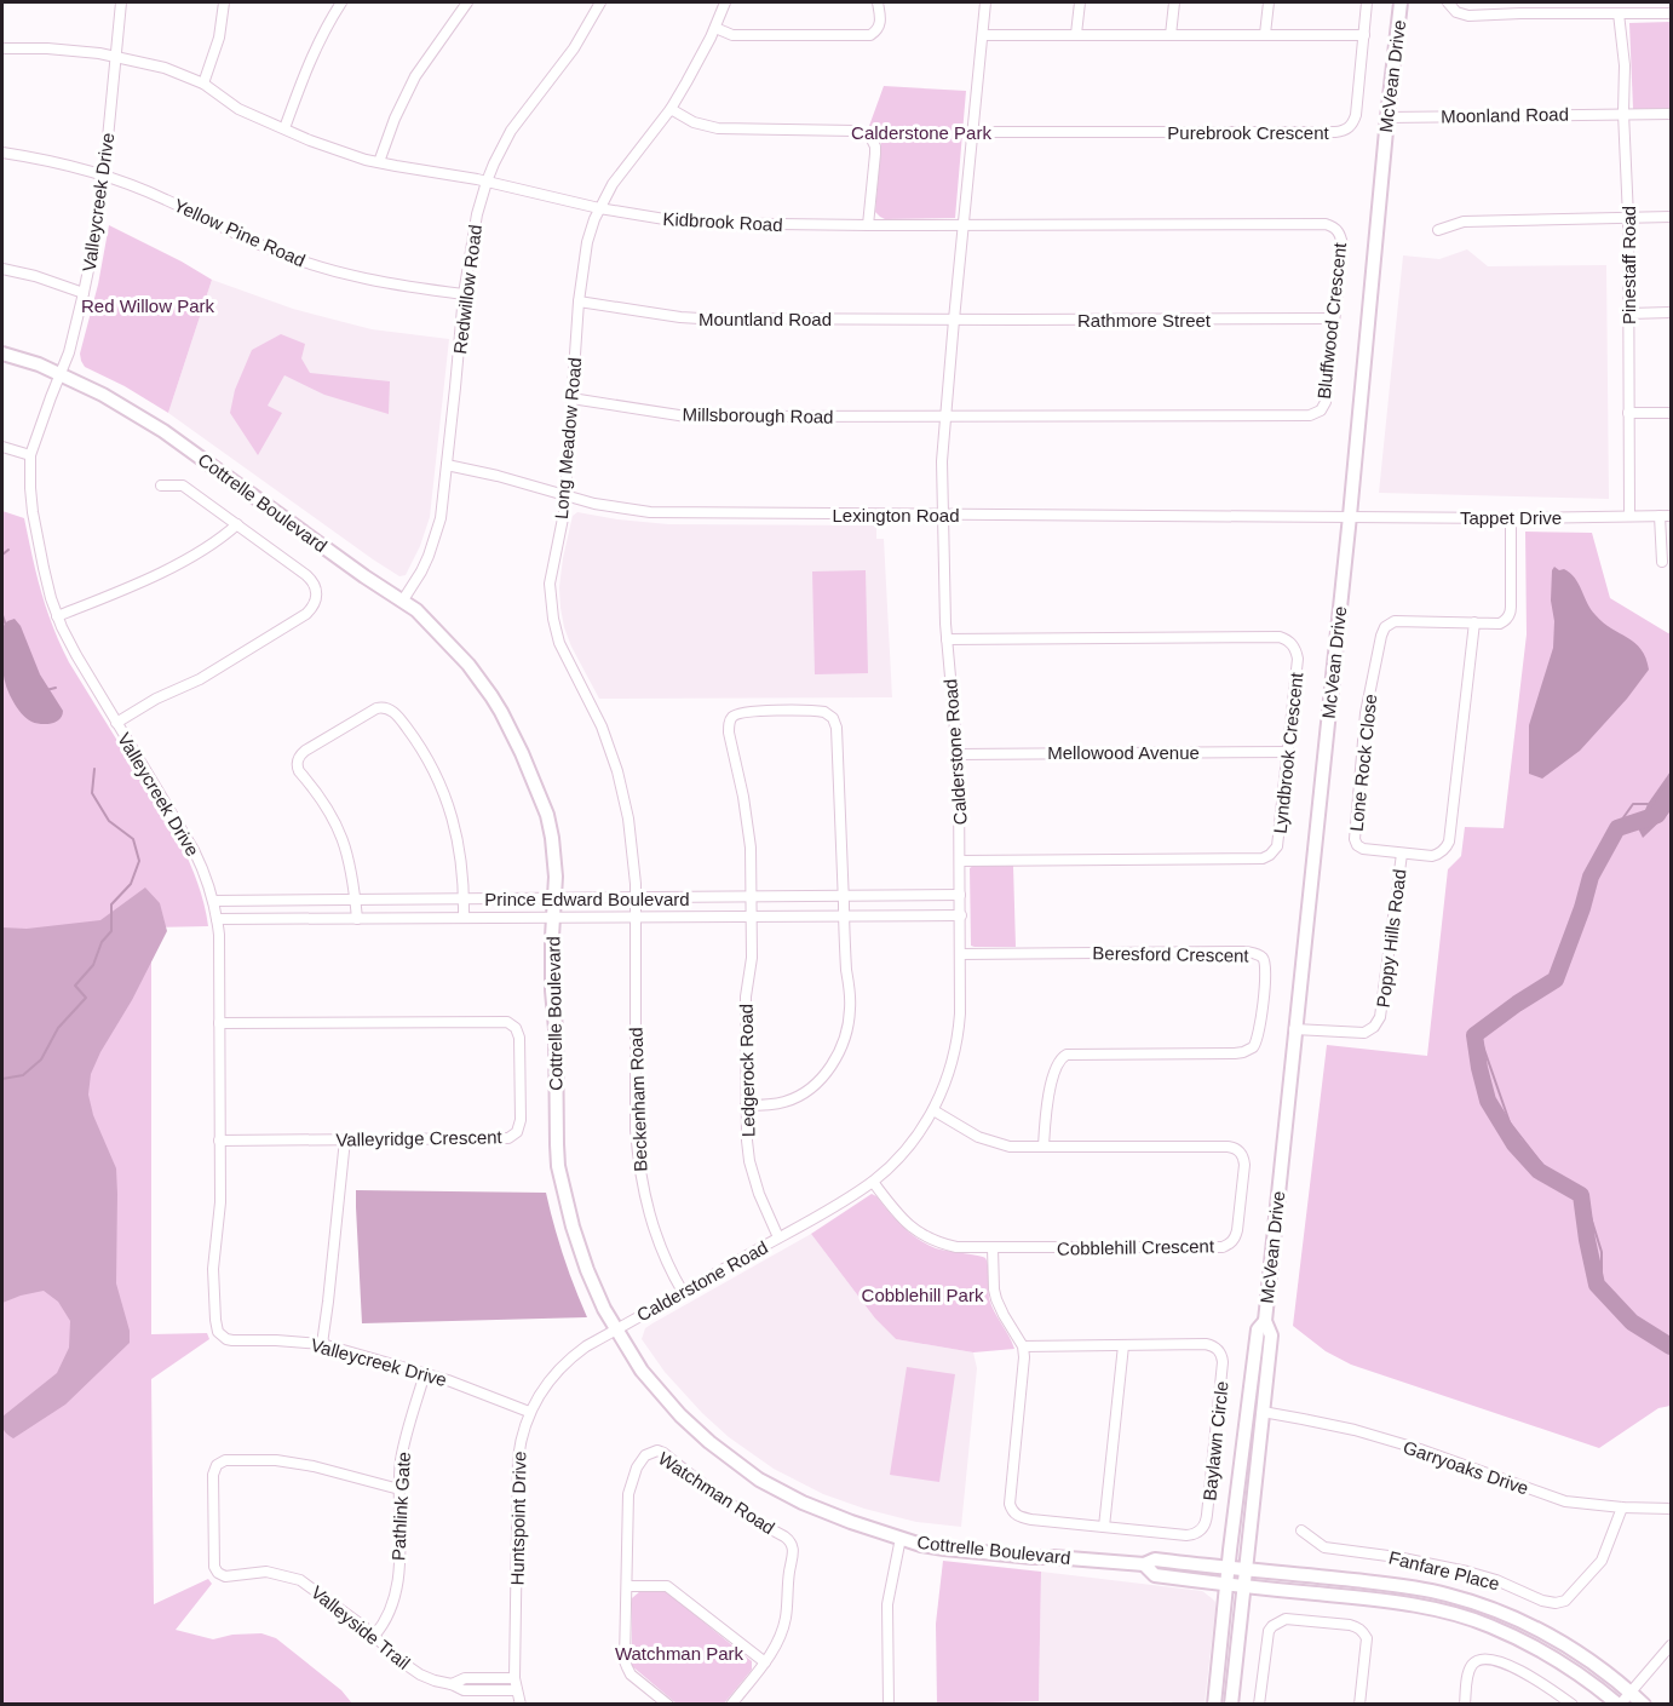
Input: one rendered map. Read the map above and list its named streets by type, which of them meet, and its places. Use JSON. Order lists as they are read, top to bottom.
{
  "streets": {
    "main road": ["McVean Drive", "Cottrelle Boulevard"],
    "street": [
      "Moonland Road",
      "Purebrook Crescent",
      "Valleycreek Drive",
      "Kidbrook Road",
      "Yellow Pine Road",
      "Pinestaff Road",
      "Redwillow Road",
      "Mountland Road",
      "Rathmore Street",
      "Bluffwood Crescent",
      "Millsborough Road",
      "Long Meadow Road",
      "Lexington Road",
      "Tappet Drive",
      "Calderstone Road",
      "Mellowood Avenue",
      "Lyndbrook Crescent",
      "Lone Rock Close",
      "Prince Edward Boulevard",
      "Poppy Hills Road",
      "Beresford Crescent",
      "Ledgerock Road",
      "Beckenham Road",
      "Valleyridge Crescent",
      "Cobblehill Crescent",
      "Baylawn Circle",
      "Garryoaks Drive",
      "Watchman Road",
      "Pathlink Gate",
      "Huntspoint Drive",
      "Fanfare Place",
      "Valleyside Trail"
    ]
  },
  "crossings": [
    ["McVean Drive", "Moonland Road"],
    ["McVean Drive", "Cottrelle Boulevard"],
    ["McVean Drive", "Lexington Road"],
    ["McVean Drive", "Tappet Drive"],
    ["McVean Drive", "Poppy Hills Road"],
    ["McVean Drive", "Garryoaks Drive"],
    ["Moonland Road", "Pinestaff Road"],
    ["Purebrook Crescent", "Calderstone Road"],
    ["Valleycreek Drive", "Kidbrook Road"],
    ["Valleycreek Drive", "Yellow Pine Road"],
    ["Valleycreek Drive", "Cottrelle Boulevard"],
    ["Valleycreek Drive", "Prince Edward Boulevard"],
    ["Valleycreek Drive", "Valleyridge Crescent"],
    ["Valleycreek Drive", "Pathlink Gate"],
    ["Valleycreek Drive", "Huntspoint Drive"],
    ["Kidbrook Road", "Redwillow Road"],
    ["Kidbrook Road", "Bluffwood Crescent"],
    ["Kidbrook Road", "Long Meadow Road"],
    ["Kidbrook Road", "Calderstone Road"],
    ["Yellow Pine Road", "Redwillow Road"],
    ["Pinestaff Road", "Tappet Drive"],
    ["Redwillow Road", "Cottrelle Boulevard"],
    ["Redwillow Road", "Lexington Road"],
    ["Mountland Road", "Rathmore Street"],
    ["Mountland Road", "Long Meadow Road"],
    ["Mountland Road", "Calderstone Road"],
    ["Rathmore Street", "Bluffwood Crescent"],
    ["Rathmore Street", "Calderstone Road"],
    ["Bluffwood Crescent", "Millsborough Road"],
    ["Bluffwood Crescent", "Calderstone Road"],
    ["Millsborough Road", "Long Meadow Road"],
    ["Millsborough Road", "Calderstone Road"],
    ["Long Meadow Road", "Lexington Road"],
    ["Long Meadow Road", "Prince Edward Boulevard"],
    ["Long Meadow Road", "Beckenham Road"],
    ["Cottrelle Boulevard", "Calderstone Road"],
    ["Cottrelle Boulevard", "Prince Edward Boulevard"],
    ["Cottrelle Boulevard", "Huntspoint Drive"],
    ["Lexington Road", "Tappet Drive"],
    ["Lexington Road", "Calderstone Road"],
    ["Tappet Drive", "Lone Rock Close"],
    ["Calderstone Road", "Mellowood Avenue"],
    ["Calderstone Road", "Lyndbrook Crescent"],
    ["Calderstone Road", "Prince Edward Boulevard"],
    ["Calderstone Road", "Beresford Crescent"],
    ["Calderstone Road", "Ledgerock Road"],
    ["Calderstone Road", "Beckenham Road"],
    ["Calderstone Road", "Cobblehill Crescent"],
    ["Calderstone Road", "Huntspoint Drive"],
    ["Mellowood Avenue", "Lyndbrook Crescent"],
    ["Lone Rock Close", "Poppy Hills Road"],
    ["Prince Edward Boulevard", "Ledgerock Road"],
    ["Prince Edward Boulevard", "Beckenham Road"],
    ["Beresford Crescent", "Cobblehill Crescent"],
    ["Garryoaks Drive", "Fanfare Place"],
    ["Pathlink Gate", "Valleyside Trail"],
    ["Huntspoint Drive", "Valleyside Trail"]
  ],
  "parks": [
    "Calderstone Park",
    "Red Willow Park",
    "Cobblehill Park",
    "Watchman Park"
  ]
}
